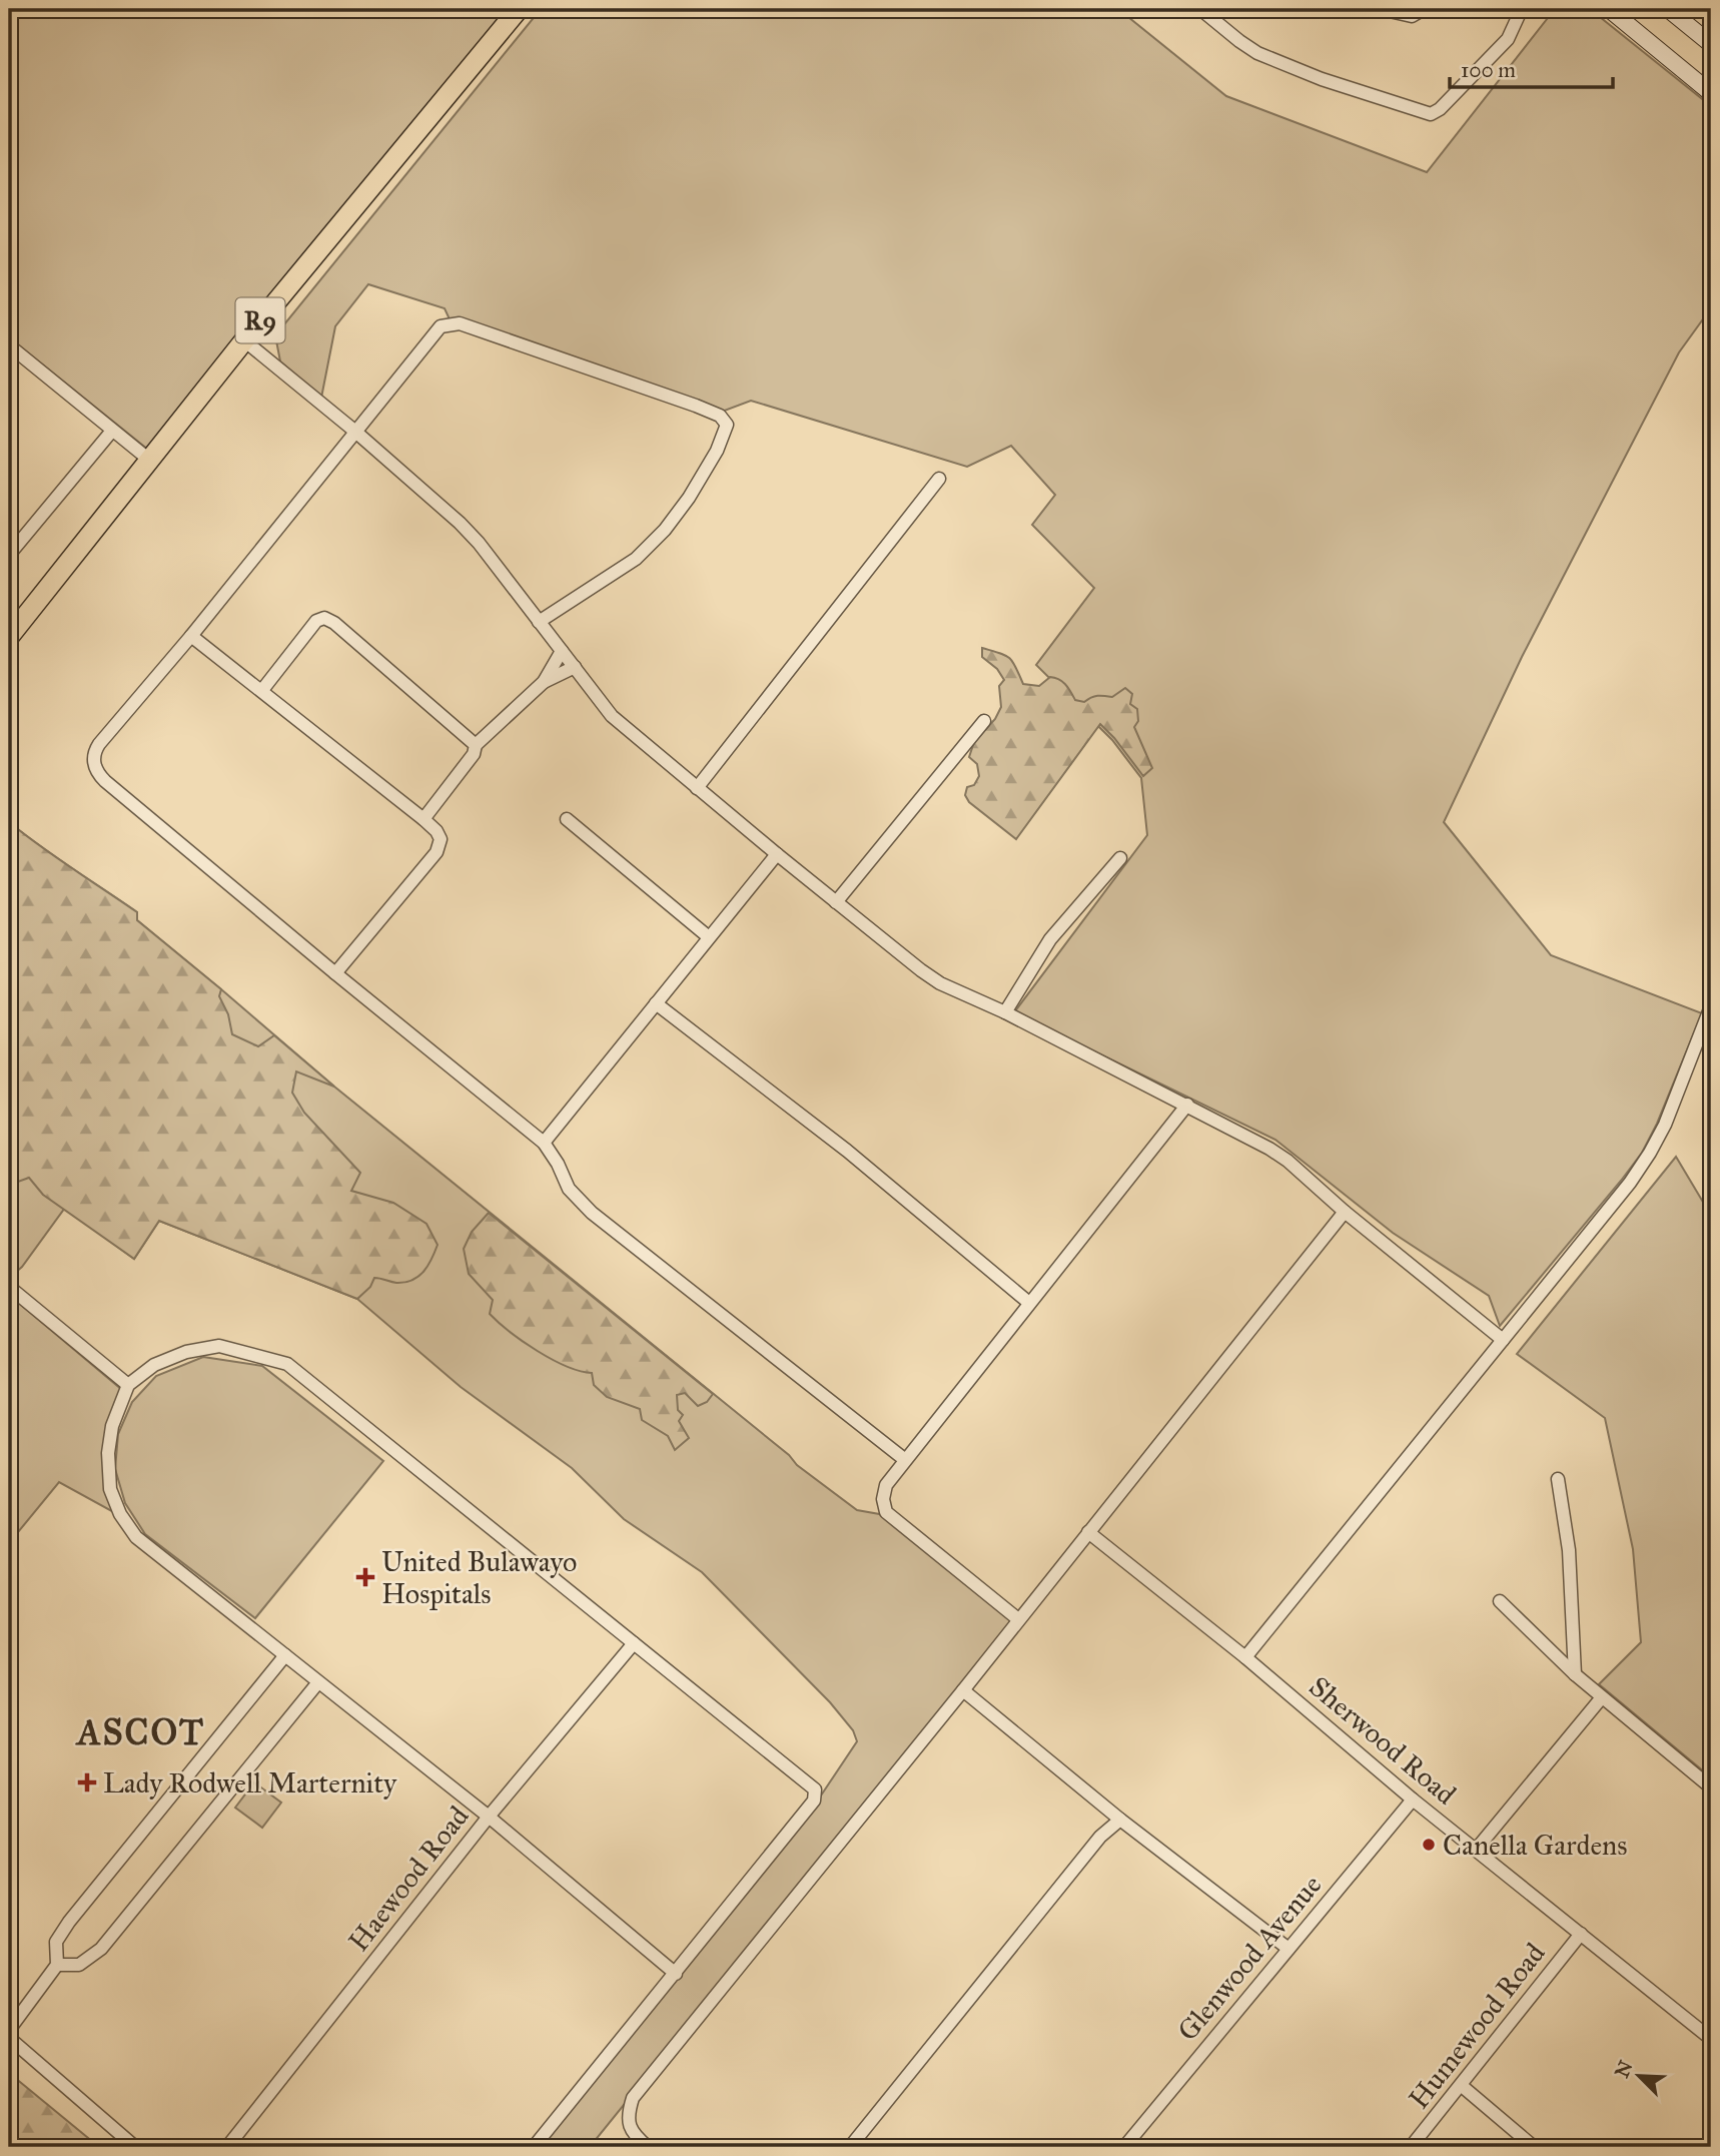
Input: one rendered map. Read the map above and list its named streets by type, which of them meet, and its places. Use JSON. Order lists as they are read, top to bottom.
{
  "streets": {
    "highway": ["R9"],
    "street": [
      "Sherwood Road",
      "Haewood Road",
      "Glenwood Avenue",
      "Humewood Road"
    ]
  },
  "crossings": [
    ["Sherwood Road", "Glenwood Avenue"],
    ["Sherwood Road", "Humewood Road"]
  ],
  "districts": ["ASCOT"],
  "places": {
    "health": ["United Bulawayo Hospitals", "Lady Rodwell Marternity"],
    "other": ["Canella Gardens"]
  },
  "scale_bar": "100 m",
  "north": "top left"
}
